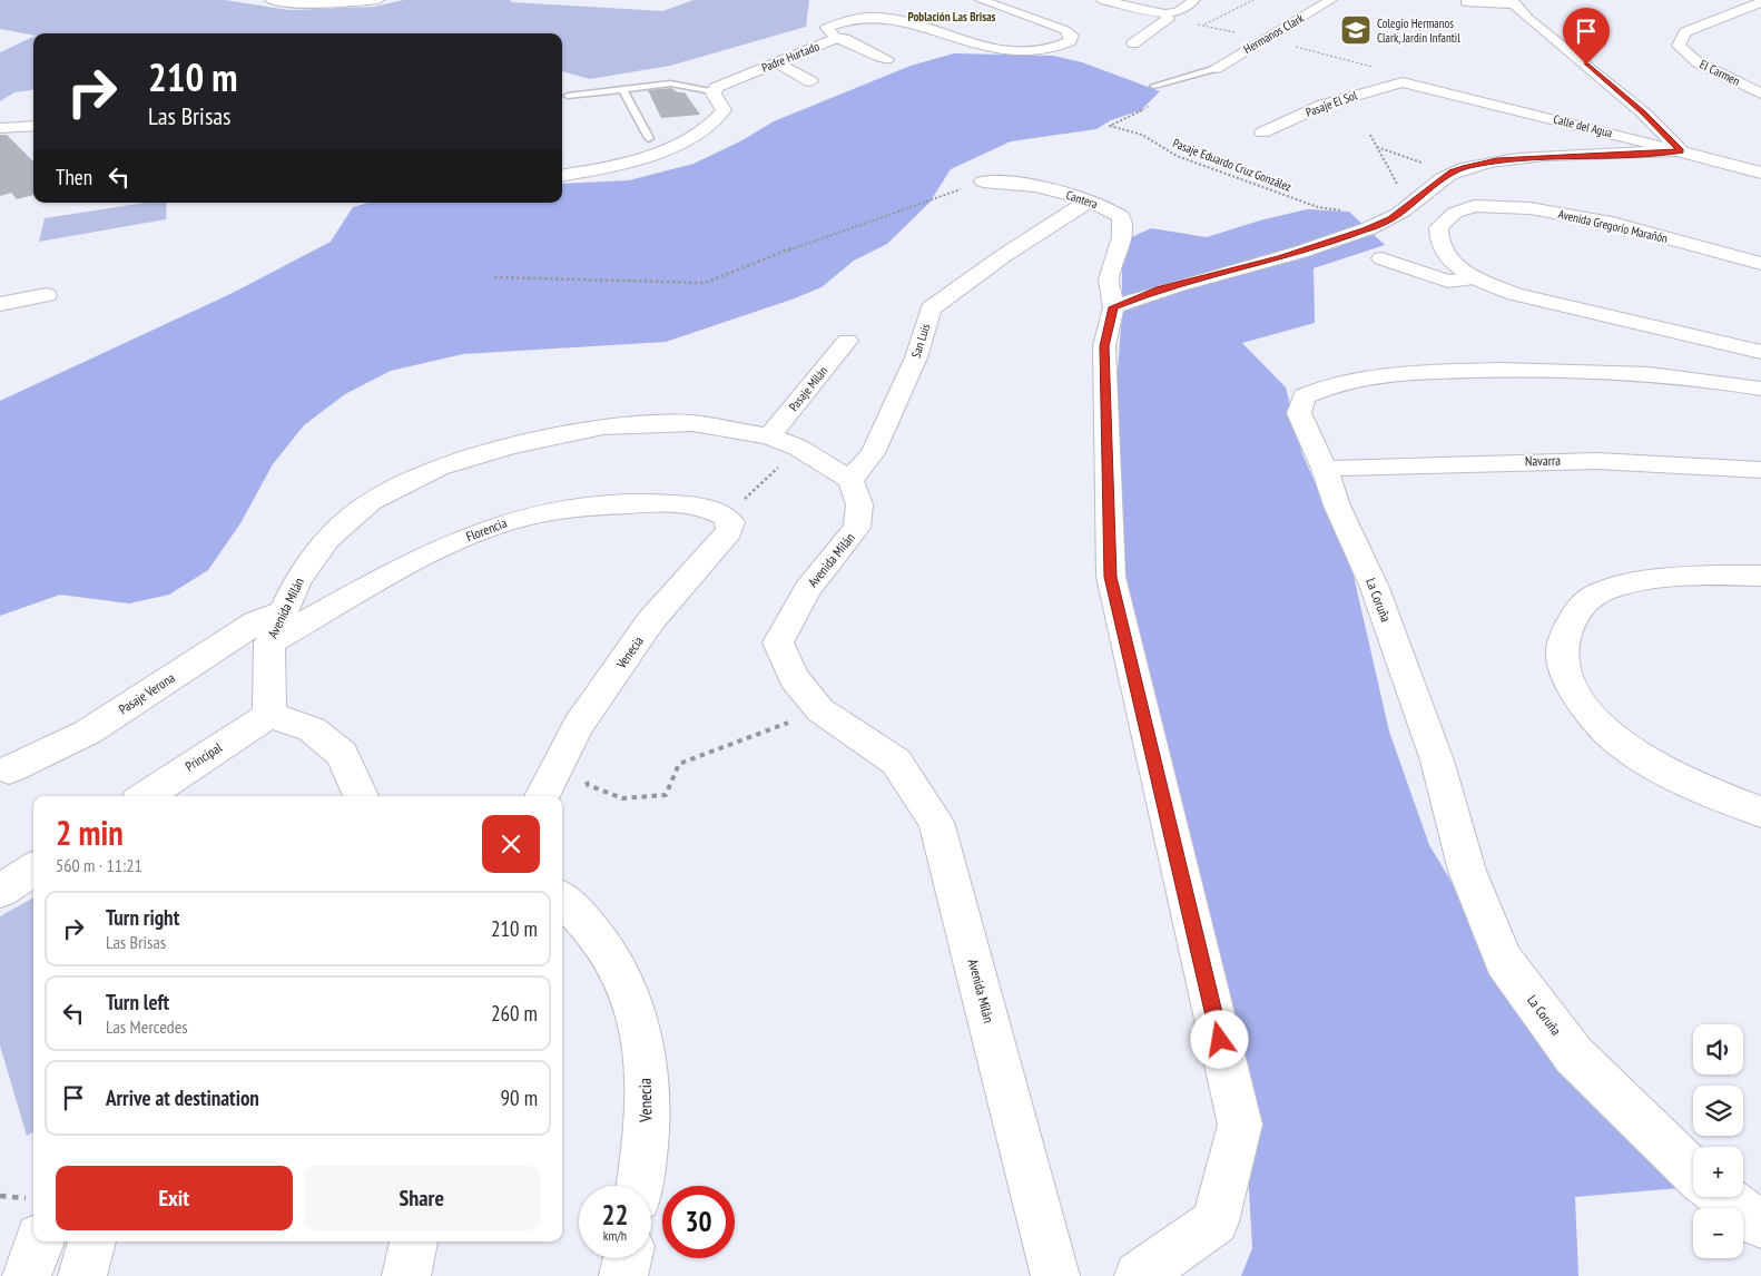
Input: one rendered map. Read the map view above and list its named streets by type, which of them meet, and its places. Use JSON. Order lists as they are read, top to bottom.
{
  "streets": {
    "street": [
      "Hermanos Clark",
      "Padre Hurtado",
      "El Carmen",
      "Pasaje El Sol",
      "Calle del Agua",
      "Cantera",
      "Avenida Gregorio Marañón",
      "San Luis",
      "Pasaje Milán",
      "Navarra",
      "Florencia",
      "Avenida Milán",
      "La Coruña",
      "Venecia",
      "Pasaje Verona",
      "Principal"
    ],
    "path": ["Pasaje Eduardo Cruz González"]
  },
  "crossings": [
    ["Pasaje El Sol", "Calle del Agua"],
    ["Cantera", "San Luis"],
    ["San Luis", "Avenida Milán"],
    ["Pasaje Milán", "Avenida Milán"],
    ["Navarra", "La Coruña"],
    ["Florencia", "Avenida Milán"],
    ["Florencia", "Venecia"],
    ["Avenida Milán", "Pasaje Verona"],
    ["Avenida Milán", "Principal"]
  ],
  "districts": ["Población Las Brisas"],
  "places": {
    "school or university": ["Colegio Hermanos Clark, Jardín Infantil"]
  },
  "page": {
    "turn": ["210 m", "Las Brisas"],
    "then": "Then",
    "heading": ["2 min", "560 m · 11:21"],
    "list": [
      {
        "name": "Turn right",
        "note": "Las Brisas",
        "value": "210 m"
      },
      {
        "name": "Turn left",
        "note": "Las Mercedes",
        "value": "260 m"
      },
      {
        "name": "Arrive at destination",
        "value": "90 m"
      }
    ],
    "map_buttons": ["+", "−"],
    "buttons": ["Exit", "Share"],
    "speed": "22 km/h",
    "limit": "30"
  }
}
